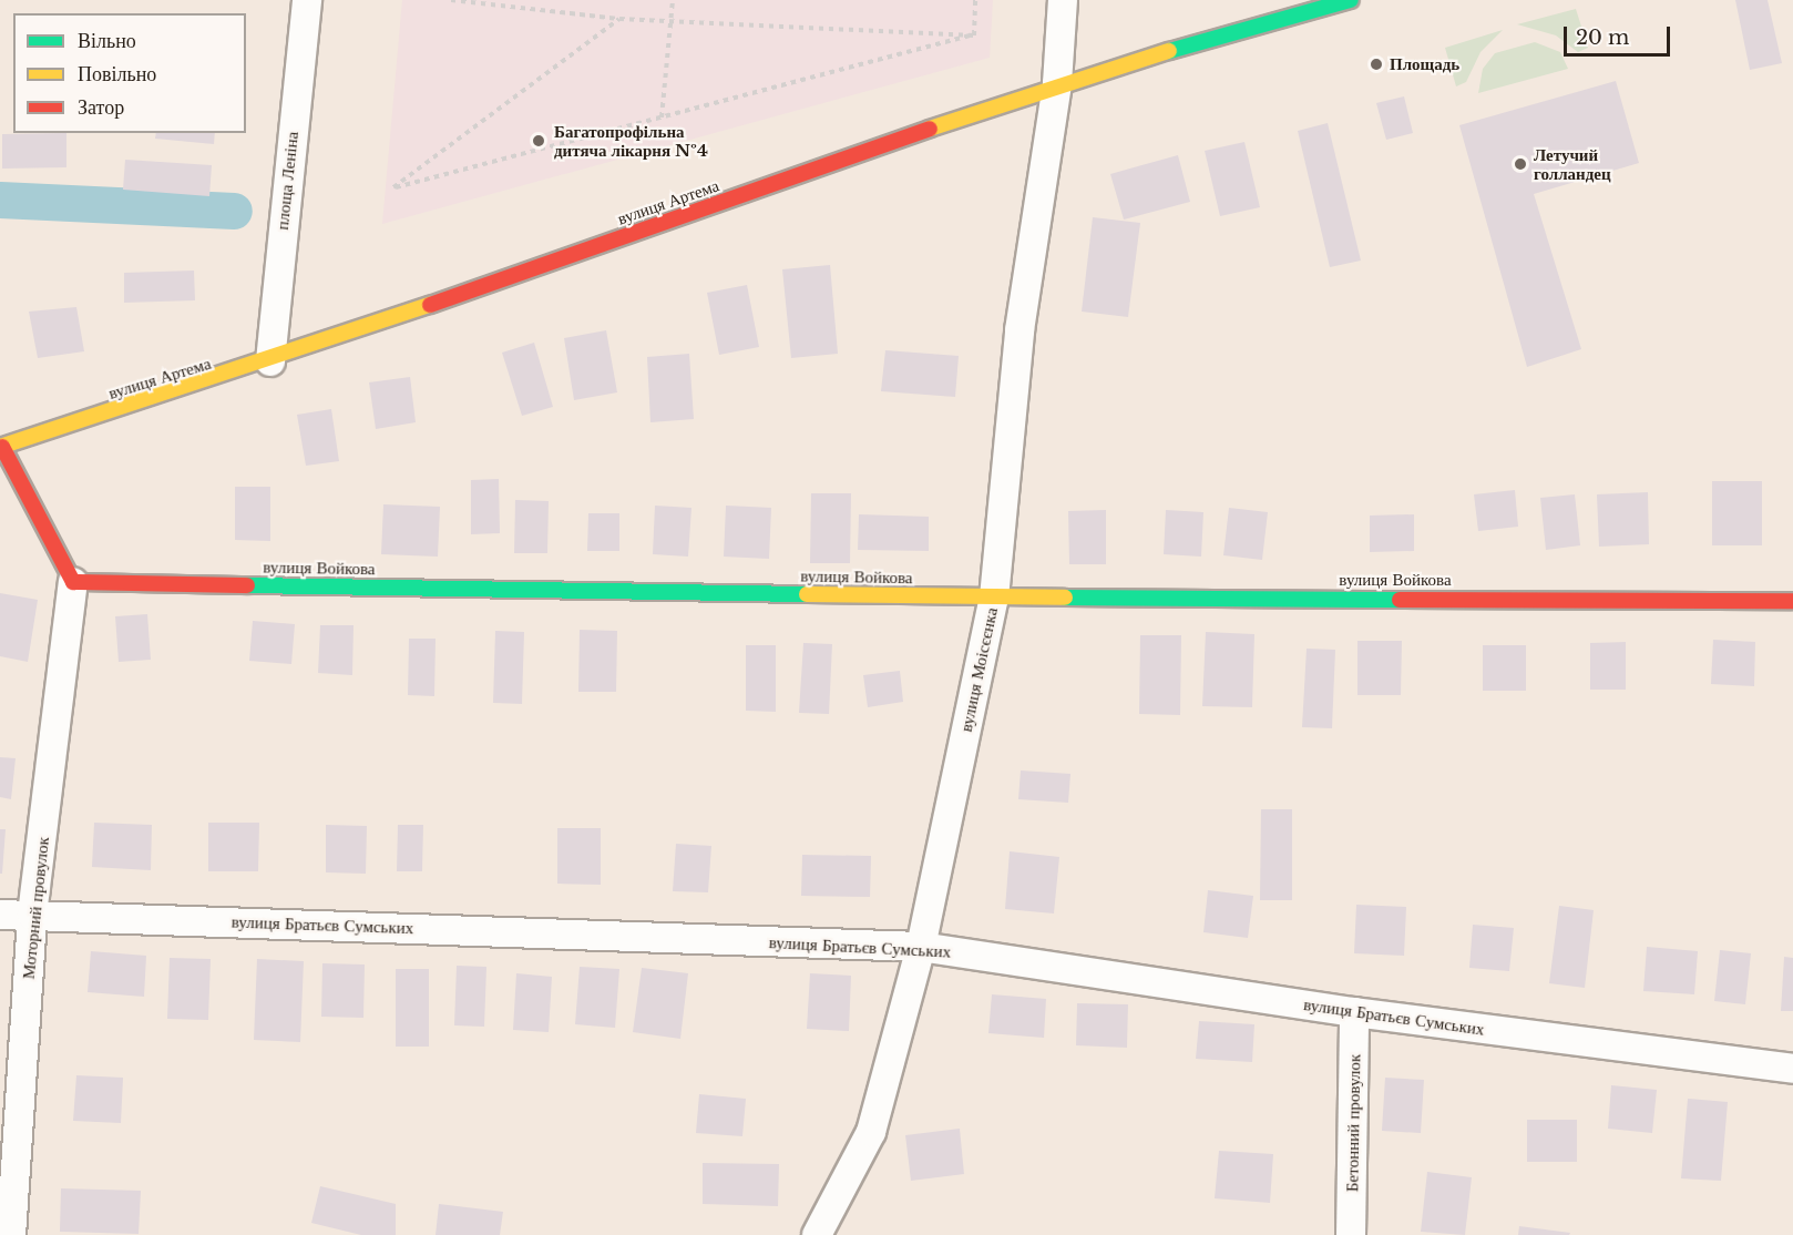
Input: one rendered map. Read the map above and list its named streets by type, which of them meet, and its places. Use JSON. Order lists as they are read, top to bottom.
{
  "streets": {
    "street": [
      "площа Леніна",
      "вулиця Артема",
      "вулиця Войкова",
      "вулиця Моісєєнка",
      "Моторний провулок",
      "вулиця Братьєв Сумських",
      "Бетонний провулок"
    ]
  },
  "crossings": [
    ["площа Леніна", "вулиця Артема"],
    ["вулиця Артема", "вулиця Моісєєнка"],
    ["вулиця Войкова", "вулиця Моісєєнка"],
    ["вулиця Войкова", "Моторний провулок"],
    ["вулиця Моісєєнка", "вулиця Братьєв Сумських"],
    ["Моторний провулок", "вулиця Братьєв Сумських"],
    ["вулиця Братьєв Сумських", "Бетонний провулок"]
  ],
  "places": ["Площадь", "Багатопрофільна дитяча лікарня №4", "Летучий голландец"],
  "legend": ["Вільно", "Повільно", "Затор"],
  "scale_bar": "20 m"
}
